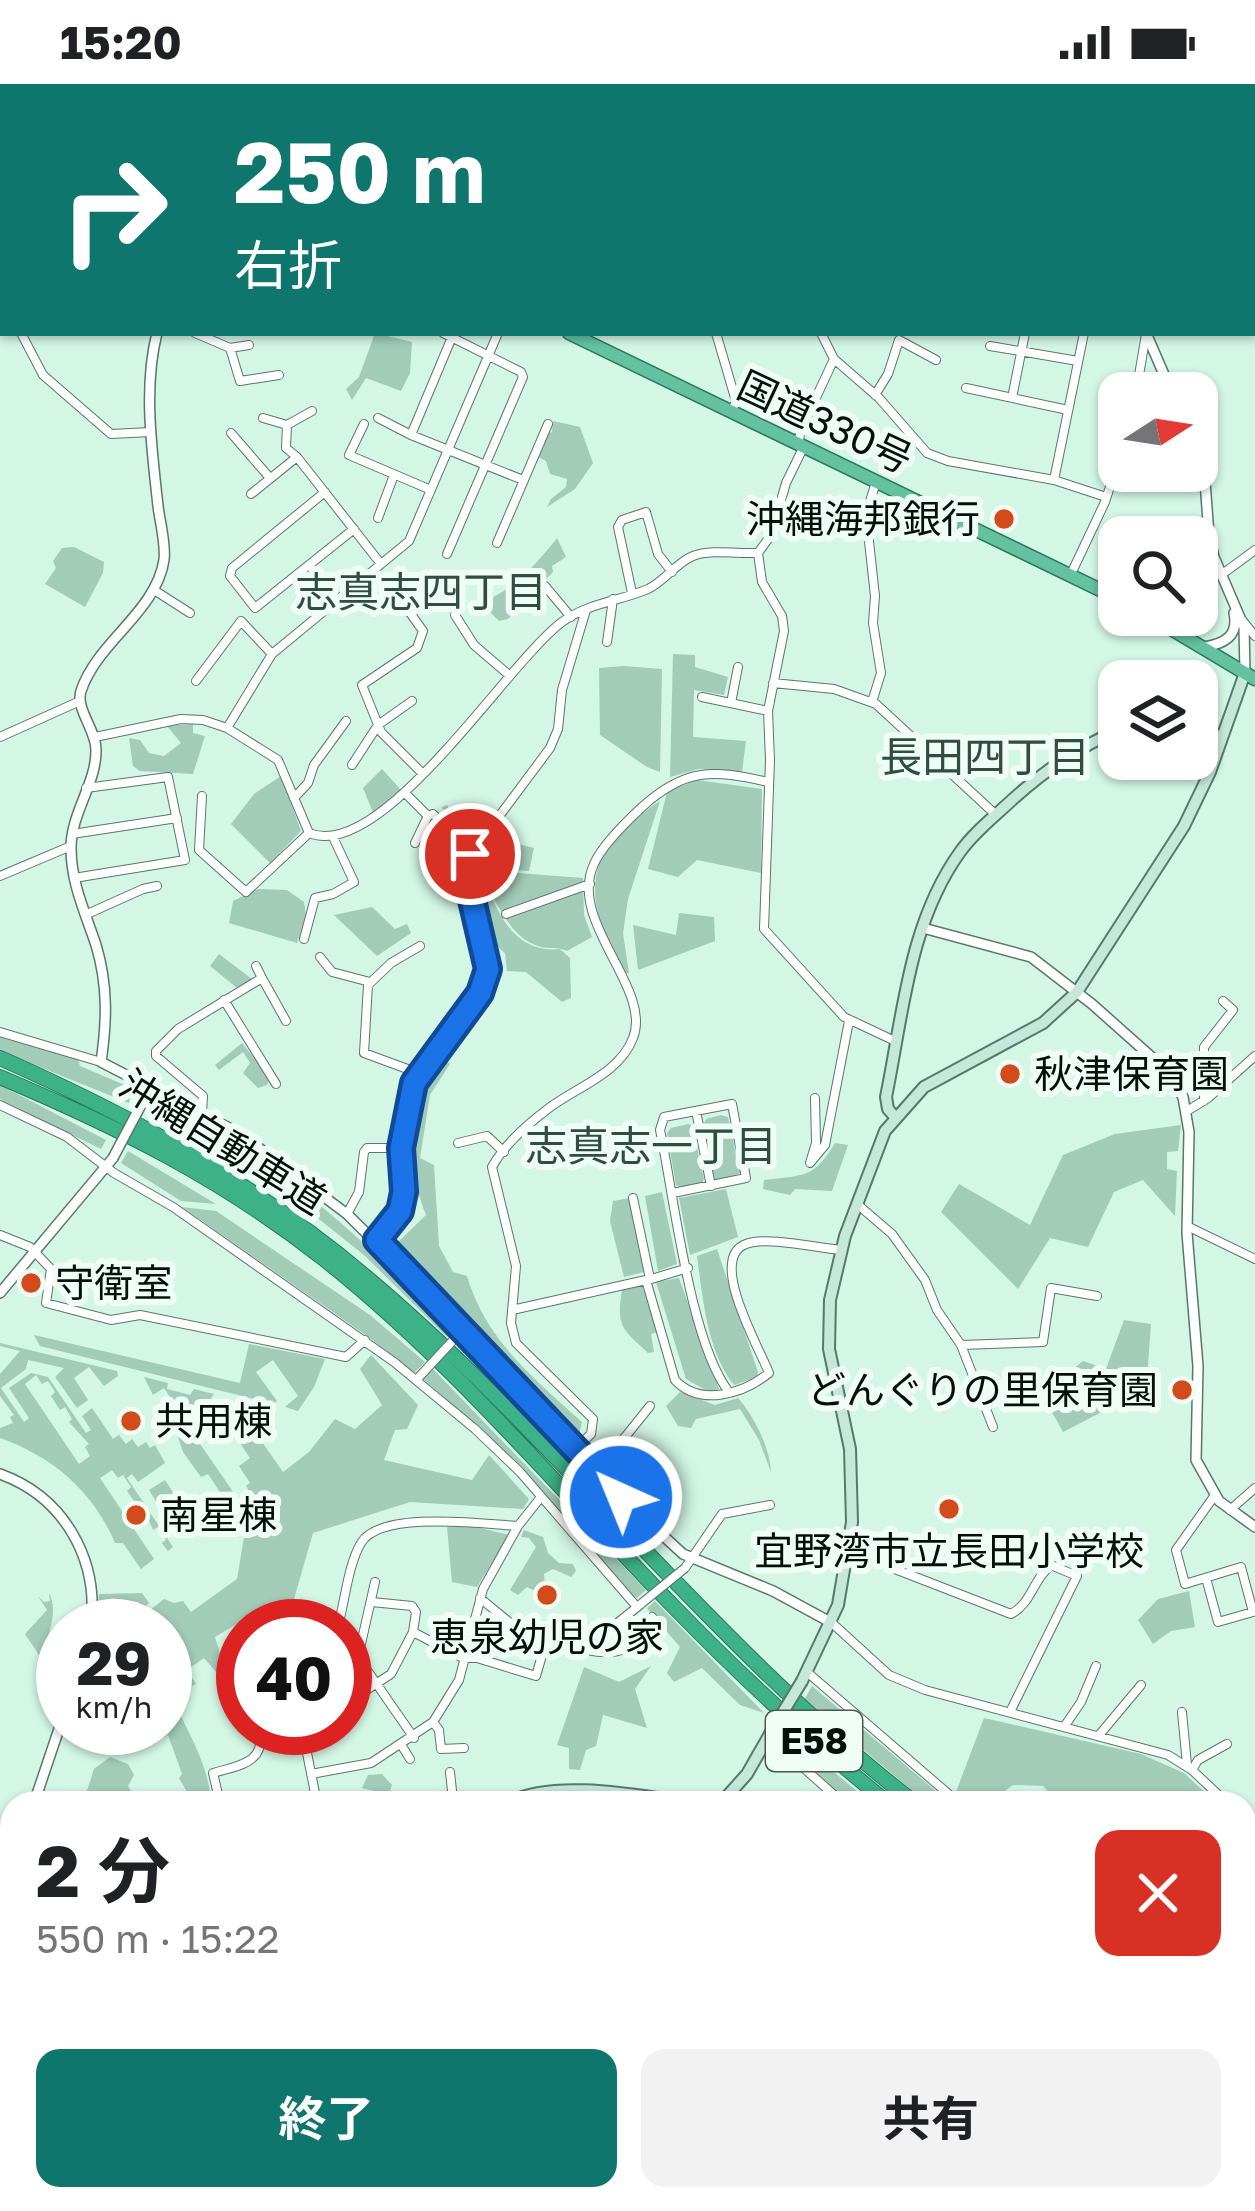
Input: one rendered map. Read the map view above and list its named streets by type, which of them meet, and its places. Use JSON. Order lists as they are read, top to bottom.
{
  "streets": {
    "highway": ["国道330号", "沖縄自動車道", "E58"]
  },
  "districts": ["志真志四丁目", "長田四丁目", "志真志一丁目"],
  "places": [
    "沖縄海邦銀行",
    "秋津保育園",
    "守衛室",
    "どんぐりの里保育園",
    "共用棟",
    "宜野湾市立長田小学校",
    "南星棟",
    "恵泉幼児の家"
  ],
  "north": "right",
  "page": {
    "status": "15:20",
    "turn": ["250 m", "右折"],
    "speed": "29 km/h",
    "limit": "40",
    "heading": ["2 分", "550 m · 15:22"],
    "buttons": ["終了", "共有"]
  }
}
